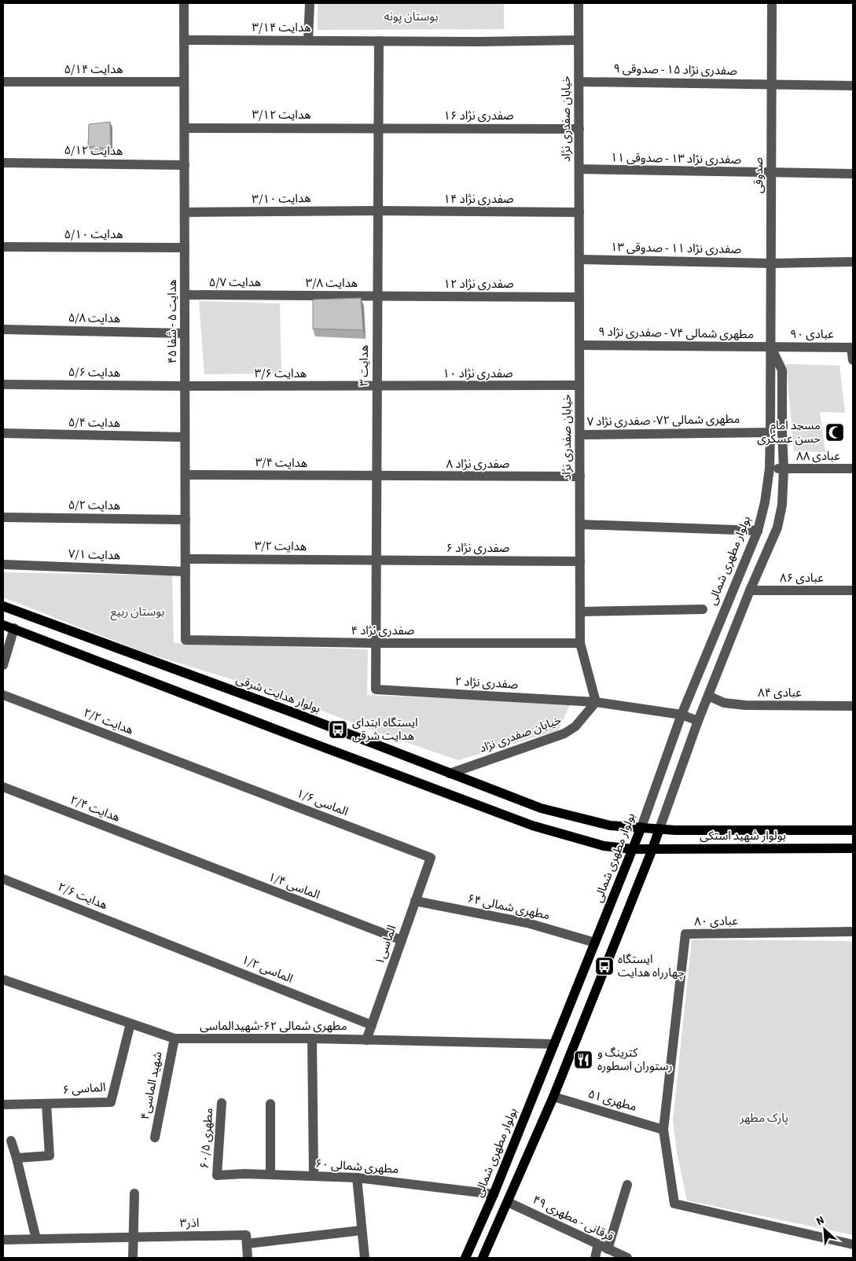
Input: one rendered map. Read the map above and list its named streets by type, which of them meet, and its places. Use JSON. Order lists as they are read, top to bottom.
{
  "streets": {
    "main road": ["بولوار مطهری شمالی", "بولوار هدایت شرقی", "بولوار شهید استکی"],
    "street": [
      "هدایت ۳/۱۴",
      "هدایت ۵/۱۴",
      "صفدری نژاد ۱۵ - صدوقی ۹",
      "هدایت ۳/۱۲",
      "صفدری نژاد ۱۶",
      "خیابان صفدری نژاد",
      "هدایت ۵/۱۲",
      "صفدری نژاد ۱۳ - صدوقی ۱۱",
      "صدوقی",
      "هدایت ۳/۱۰",
      "صفدری نژاد ۱۴",
      "هدایت ۵/۱۰",
      "صفدری نژاد ۱۱ - صدوقی ۱۳",
      "هدایت ۵/۷",
      "هدایت ۳/۸",
      "صفدری نژاد ۱۲",
      "هدایت ۵/۸",
      "هدایت ۵ - شفا ۴۵",
      "مطهری شمالی ۷۴ - صفدری نژاد ۹",
      "عبادی ۹۰",
      "هدایت ۳",
      "هدایت ۵/۶",
      "هدایت ۳/۶",
      "صفدری نژاد ۱۰",
      "مطهری شمالی ۷۲- صفدری نژاد ۷",
      "هدایت ۵/۴",
      "عبادی ۸۸",
      "هدایت ۳/۴",
      "صفدری نژاد ۸",
      "هدایت ۵/۲",
      "هدایت ۳/۲",
      "صفدری نژاد ۶",
      "هدایت ۷/۱",
      "عبادی ۸۶",
      "صفدری نژاد ۴",
      "صفدری نژاد ۲",
      "عبادی ۸۴",
      "هدایت ۲/۲",
      "الماسی ۱/۶",
      "هدایت ۲/۴",
      "الماسی ۱/۴",
      "هدایت ۲/۶",
      "مطهری شمالی ۶۴",
      "عبادی ۸۰",
      "الماسی۱",
      "الماسی ۱/۲",
      "مطهری شمالی ۶۲-شهیدالماسی",
      "شهید الماسی۴",
      "الماسی ۶",
      "مطهری ۵۱",
      "مطهری ۶۰/۵",
      "مطهری شمالی ۶۰",
      "قرقانی - مطهری ۴۹",
      "اذر۳"
    ]
  },
  "crossings": [
    ["هدایت ۳/۱۴", "خیابان صفدری نژاد"],
    ["هدایت ۳/۱۴", "هدایت ۵ - شفا ۴۵"],
    ["هدایت ۳/۱۴", "هدایت ۳"],
    ["هدایت ۵/۱۴", "هدایت ۵ - شفا ۴۵"],
    ["صفدری نژاد ۱۵ - صدوقی ۹", "خیابان صفدری نژاد"],
    ["صفدری نژاد ۱۵ - صدوقی ۹", "صدوقی"],
    ["هدایت ۳/۱۲", "صفدری نژاد ۱۶"],
    ["هدایت ۳/۱۲", "هدایت ۵ - شفا ۴۵"],
    ["هدایت ۳/۱۲", "هدایت ۳"],
    ["صفدری نژاد ۱۶", "خیابان صفدری نژاد"],
    ["صفدری نژاد ۱۶", "هدایت ۳"],
    ["خیابان صفدری نژاد", "صفدری نژاد ۱۳ - صدوقی ۱۱"],
    ["خیابان صفدری نژاد", "صفدری نژاد ۱۴"],
    ["خیابان صفدری نژاد", "صفدری نژاد ۱۱ - صدوقی ۱۳"],
    ["خیابان صفدری نژاد", "صفدری نژاد ۱۲"],
    ["خیابان صفدری نژاد", "مطهری شمالی ۷۴ - صفدری نژاد ۹"],
    ["خیابان صفدری نژاد", "صفدری نژاد ۱۰"],
    ["خیابان صفدری نژاد", "مطهری شمالی ۷۲- صفدری نژاد ۷"],
    ["خیابان صفدری نژاد", "صفدری نژاد ۸"],
    ["خیابان صفدری نژاد", "صفدری نژاد ۶"],
    ["خیابان صفدری نژاد", "صفدری نژاد ۴"],
    ["خیابان صفدری نژاد", "صفدری نژاد ۲"],
    ["خیابان صفدری نژاد", "بولوار هدایت شرقی"],
    ["هدایت ۵/۱۲", "هدایت ۵ - شفا ۴۵"],
    ["صفدری نژاد ۱۳ - صدوقی ۱۱", "صدوقی"],
    ["صدوقی", "صفدری نژاد ۱۱ - صدوقی ۱۳"],
    ["صدوقی", "مطهری شمالی ۷۴ - صفدری نژاد ۹"],
    ["صدوقی", "عبادی ۹۰"],
    ["صدوقی", "بولوار مطهری شمالی"],
    ["هدایت ۳/۱۰", "صفدری نژاد ۱۴"],
    ["هدایت ۳/۱۰", "هدایت ۵ - شفا ۴۵"],
    ["هدایت ۳/۱۰", "هدایت ۳"],
    ["صفدری نژاد ۱۴", "هدایت ۳"],
    ["هدایت ۵/۱۰", "هدایت ۵ - شفا ۴۵"],
    ["هدایت ۵/۷", "هدایت ۳/۸"],
    ["هدایت ۵/۷", "هدایت ۵ - شفا ۴۵"],
    ["هدایت ۳/۸", "صفدری نژاد ۱۲"],
    ["هدایت ۳/۸", "هدایت ۳"],
    ["صفدری نژاد ۱۲", "هدایت ۳"],
    ["هدایت ۵/۸", "هدایت ۵ - شفا ۴۵"],
    ["هدایت ۵ - شفا ۴۵", "هدایت ۵/۶"],
    ["هدایت ۵ - شفا ۴۵", "هدایت ۳/۶"],
    ["هدایت ۵ - شفا ۴۵", "هدایت ۵/۴"],
    ["هدایت ۵ - شفا ۴۵", "هدایت ۳/۴"],
    ["هدایت ۵ - شفا ۴۵", "هدایت ۵/۲"],
    ["هدایت ۵ - شفا ۴۵", "هدایت ۳/۲"],
    ["هدایت ۵ - شفا ۴۵", "هدایت ۷/۱"],
    ["هدایت ۵ - شفا ۴۵", "صفدری نژاد ۴"],
    ["مطهری شمالی ۷۴ - صفدری نژاد ۹", "عبادی ۹۰"],
    ["مطهری شمالی ۷۴ - صفدری نژاد ۹", "بولوار مطهری شمالی"],
    ["عبادی ۹۰", "بولوار مطهری شمالی"],
    ["هدایت ۳", "هدایت ۳/۶"],
    ["هدایت ۳", "صفدری نژاد ۱۰"],
    ["هدایت ۳", "هدایت ۳/۴"],
    ["هدایت ۳", "صفدری نژاد ۸"],
    ["هدایت ۳", "هدایت ۳/۲"],
    ["هدایت ۳", "صفدری نژاد ۶"],
    ["هدایت ۳", "صفدری نژاد ۴"],
    ["هدایت ۳", "صفدری نژاد ۲"],
    ["هدایت ۵/۶", "هدایت ۳/۶"],
    ["هدایت ۳/۶", "صفدری نژاد ۱۰"],
    ["مطهری شمالی ۷۲- صفدری نژاد ۷", "بولوار مطهری شمالی"],
    ["عبادی ۸۸", "بولوار مطهری شمالی"],
    ["هدایت ۳/۴", "صفدری نژاد ۸"],
    ["هدایت ۳/۲", "صفدری نژاد ۶"],
    ["بولوار مطهری شمالی", "صفدری نژاد ۲"],
    ["بولوار مطهری شمالی", "بولوار هدایت شرقی"],
    ["بولوار مطهری شمالی", "بولوار شهید استکی"],
    ["بولوار مطهری شمالی", "مطهری شمالی ۶۴"],
    ["بولوار مطهری شمالی", "مطهری شمالی ۶۲-شهیدالماسی"],
    ["بولوار مطهری شمالی", "مطهری شمالی ۶۰"],
    ["بولوار هدایت شرقی", "بولوار شهید استکی"],
    ["هدایت ۲/۲", "الماسی ۱/۶"],
    ["الماسی ۱/۶", "الماسی۱"],
    ["هدایت ۲/۴", "الماسی ۱/۴"],
    ["الماسی ۱/۴", "الماسی۱"],
    ["هدایت ۲/۶", "الماسی ۱/۲"],
    ["مطهری شمالی ۶۴", "الماسی۱"],
    ["عبادی ۸۰", "مطهری ۵۱"],
    ["الماسی۱", "الماسی ۱/۲"],
    ["الماسی۱", "مطهری شمالی ۶۲-شهیدالماسی"],
    ["مطهری شمالی ۶۲-شهیدالماسی", "شهید الماسی۴"],
    ["مطهری شمالی ۶۲-شهیدالماسی", "الماسی ۶"],
    ["مطهری ۶۰/۵", "مطهری شمالی ۶۰"]
  ],
  "parks": ["بوستان پونه", "بوستان ربیع", "پارک مطهر"],
  "places": {
    "mosque": ["مسجد امام حسن عسکری"],
    "bus stop": ["ایستگاه ابتدای هدایت شرقی", "ایستگاه چهارراه هدایت"],
    "restaurant": ["کترینگ و رستوران اسطوره"]
  },
  "north": "top left"
}
